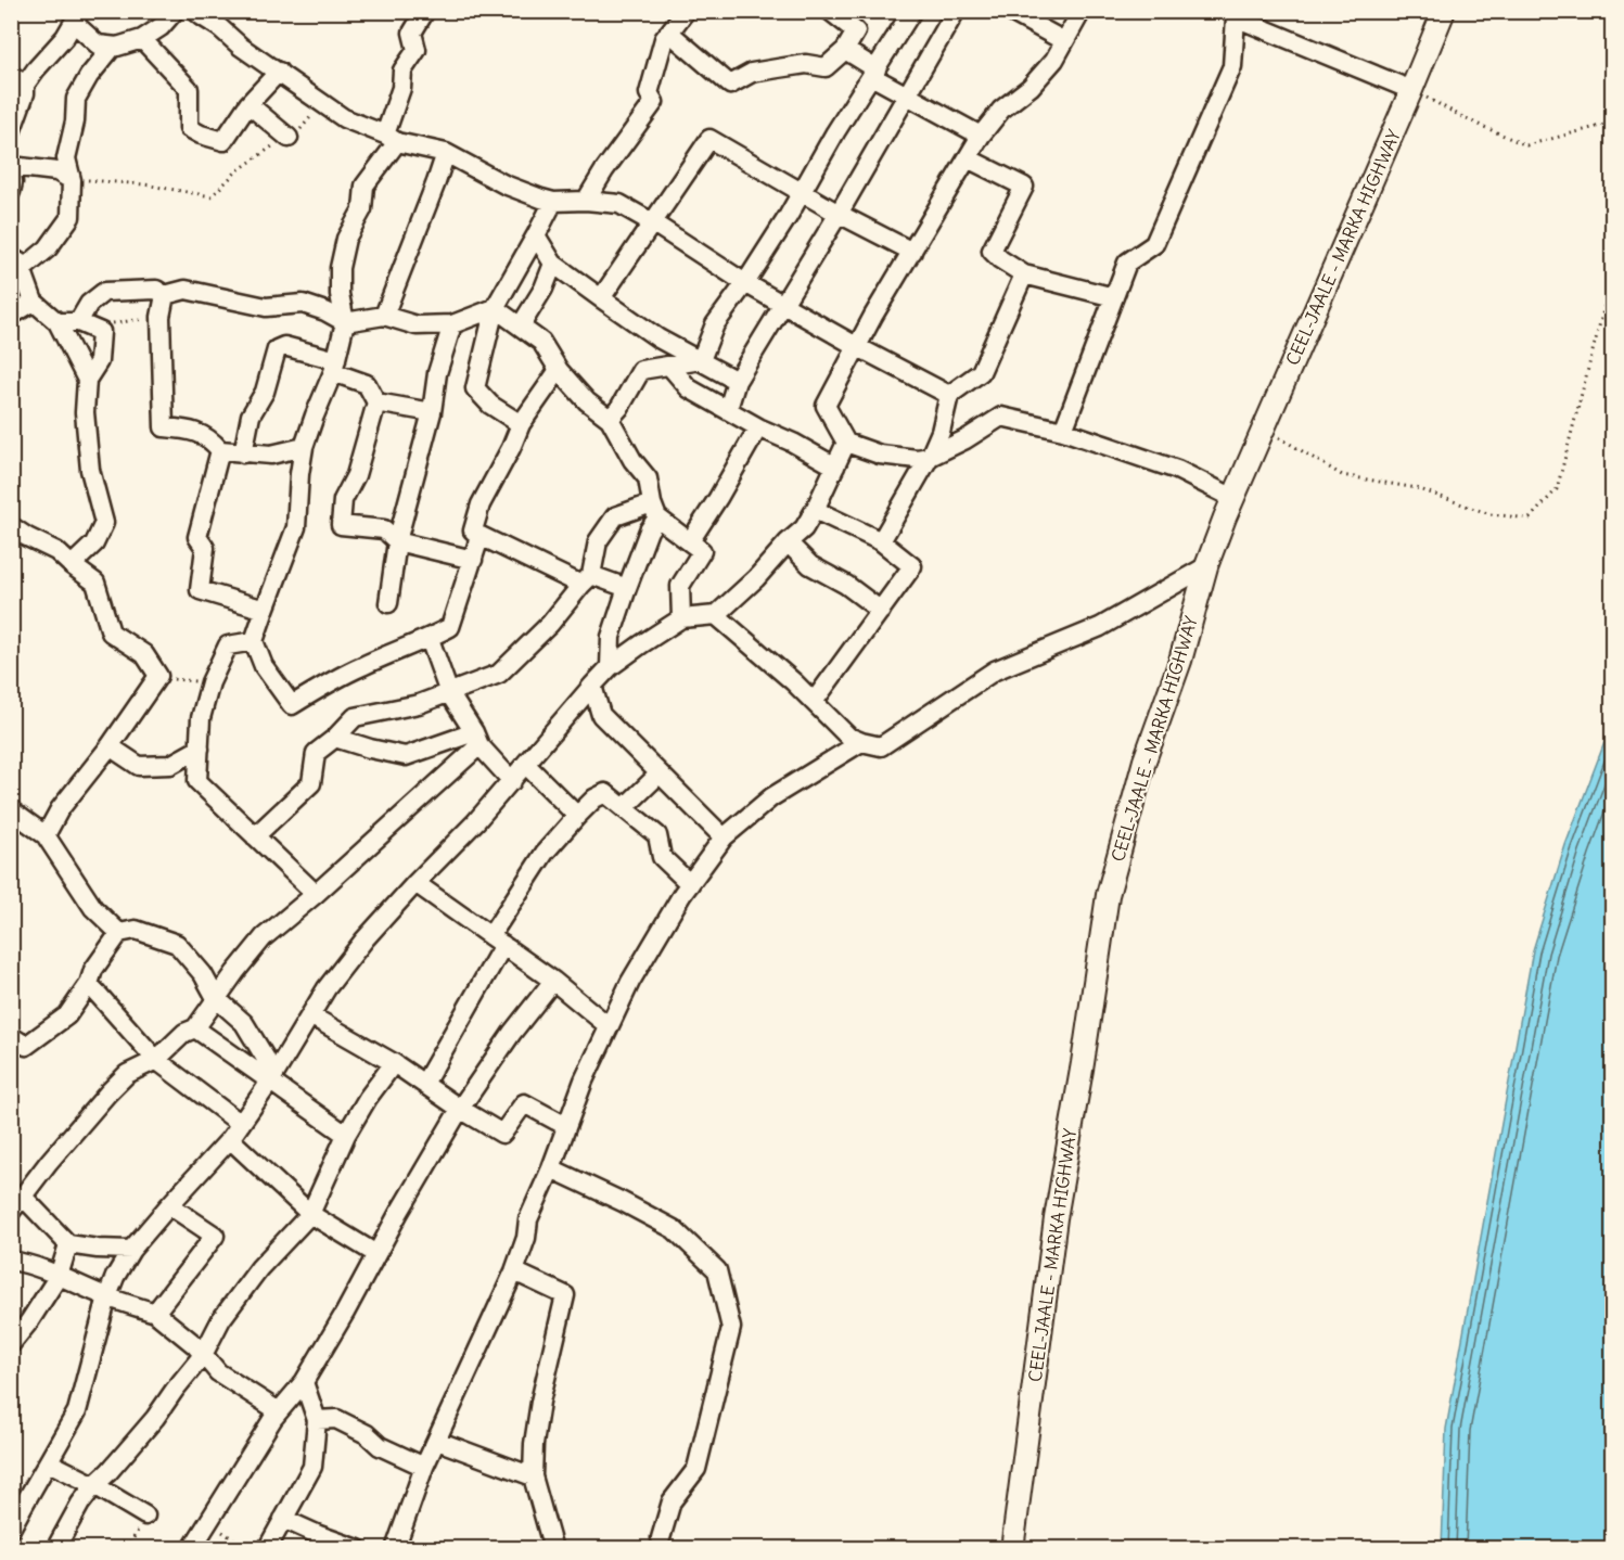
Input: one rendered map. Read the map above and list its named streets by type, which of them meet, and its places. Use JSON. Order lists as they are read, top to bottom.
{
  "streets": {
    "street": ["CEEL-JAALE - MARKA HIGHWAY"]
  }
}
